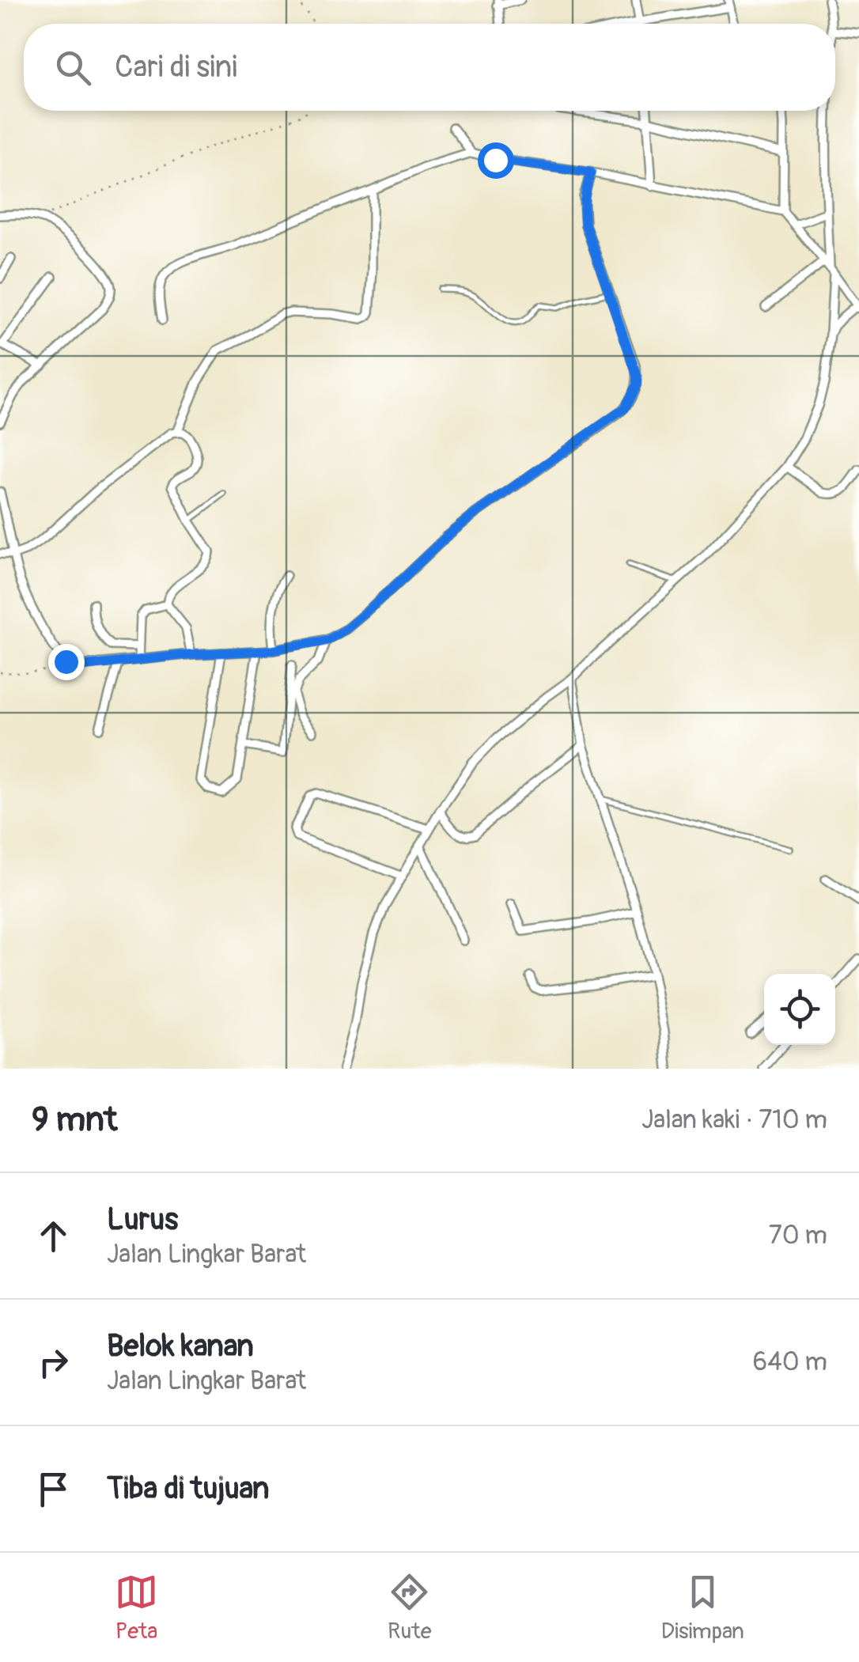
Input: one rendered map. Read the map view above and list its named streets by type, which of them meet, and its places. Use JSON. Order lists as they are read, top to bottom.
{
  "page": {
    "search": "Cari di sini",
    "heading": ["9 mnt", "Jalan kaki · 710 m"],
    "list": [
      ["Lurus", "Jalan Lingkar Barat", "70 m"],
      ["Belok kanan", "Jalan Lingkar Barat", "640 m"],
      "Tiba di tujuan"
    ],
    "nav": ["Peta", "Rute", "Disimpan"]
  }
}
